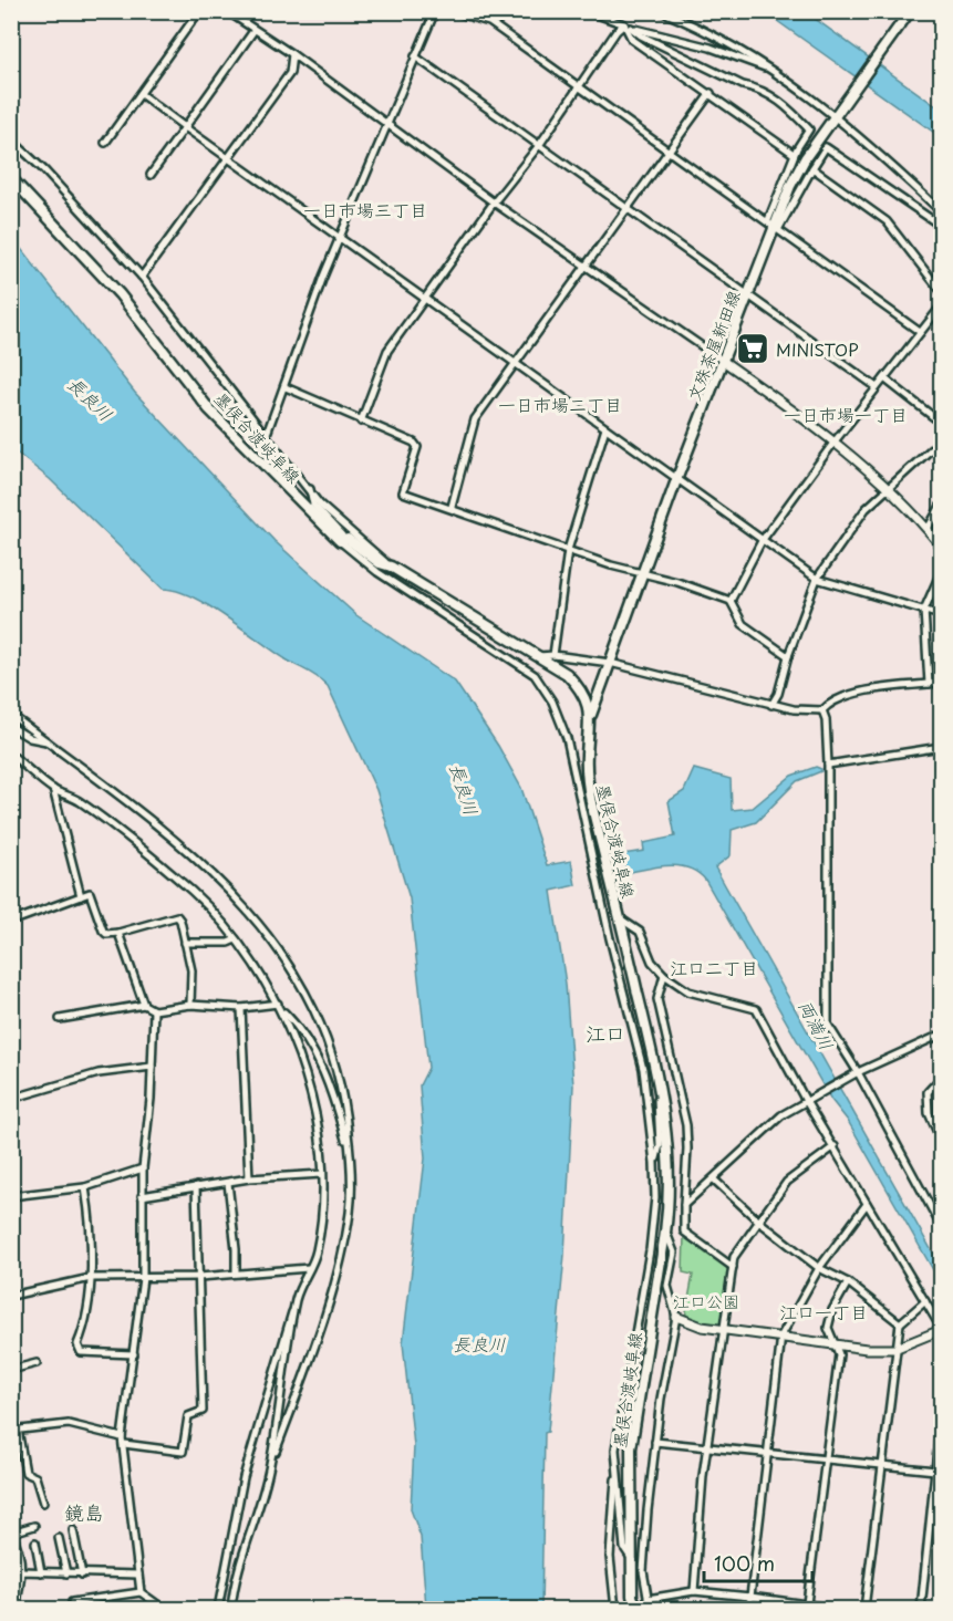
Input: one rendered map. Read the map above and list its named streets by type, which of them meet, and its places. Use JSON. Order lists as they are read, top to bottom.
{
  "streets": {
    "main road": ["文殊茶屋新田線", "墨俣合渡岐阜線"]
  },
  "crossings": [
    ["文殊茶屋新田線", "墨俣合渡岐阜線"]
  ],
  "districts": [
    "一日市場三丁目",
    "一日市場二丁目",
    "一日市場一丁目",
    "江口二丁目",
    "江口",
    "江口一丁目",
    "鏡島"
  ],
  "water": ["長良川", "両満川"],
  "parks": ["江口公園"],
  "places": {
    "supermarket": ["MINISTOP"]
  },
  "scale_bar": "100 m"
}
